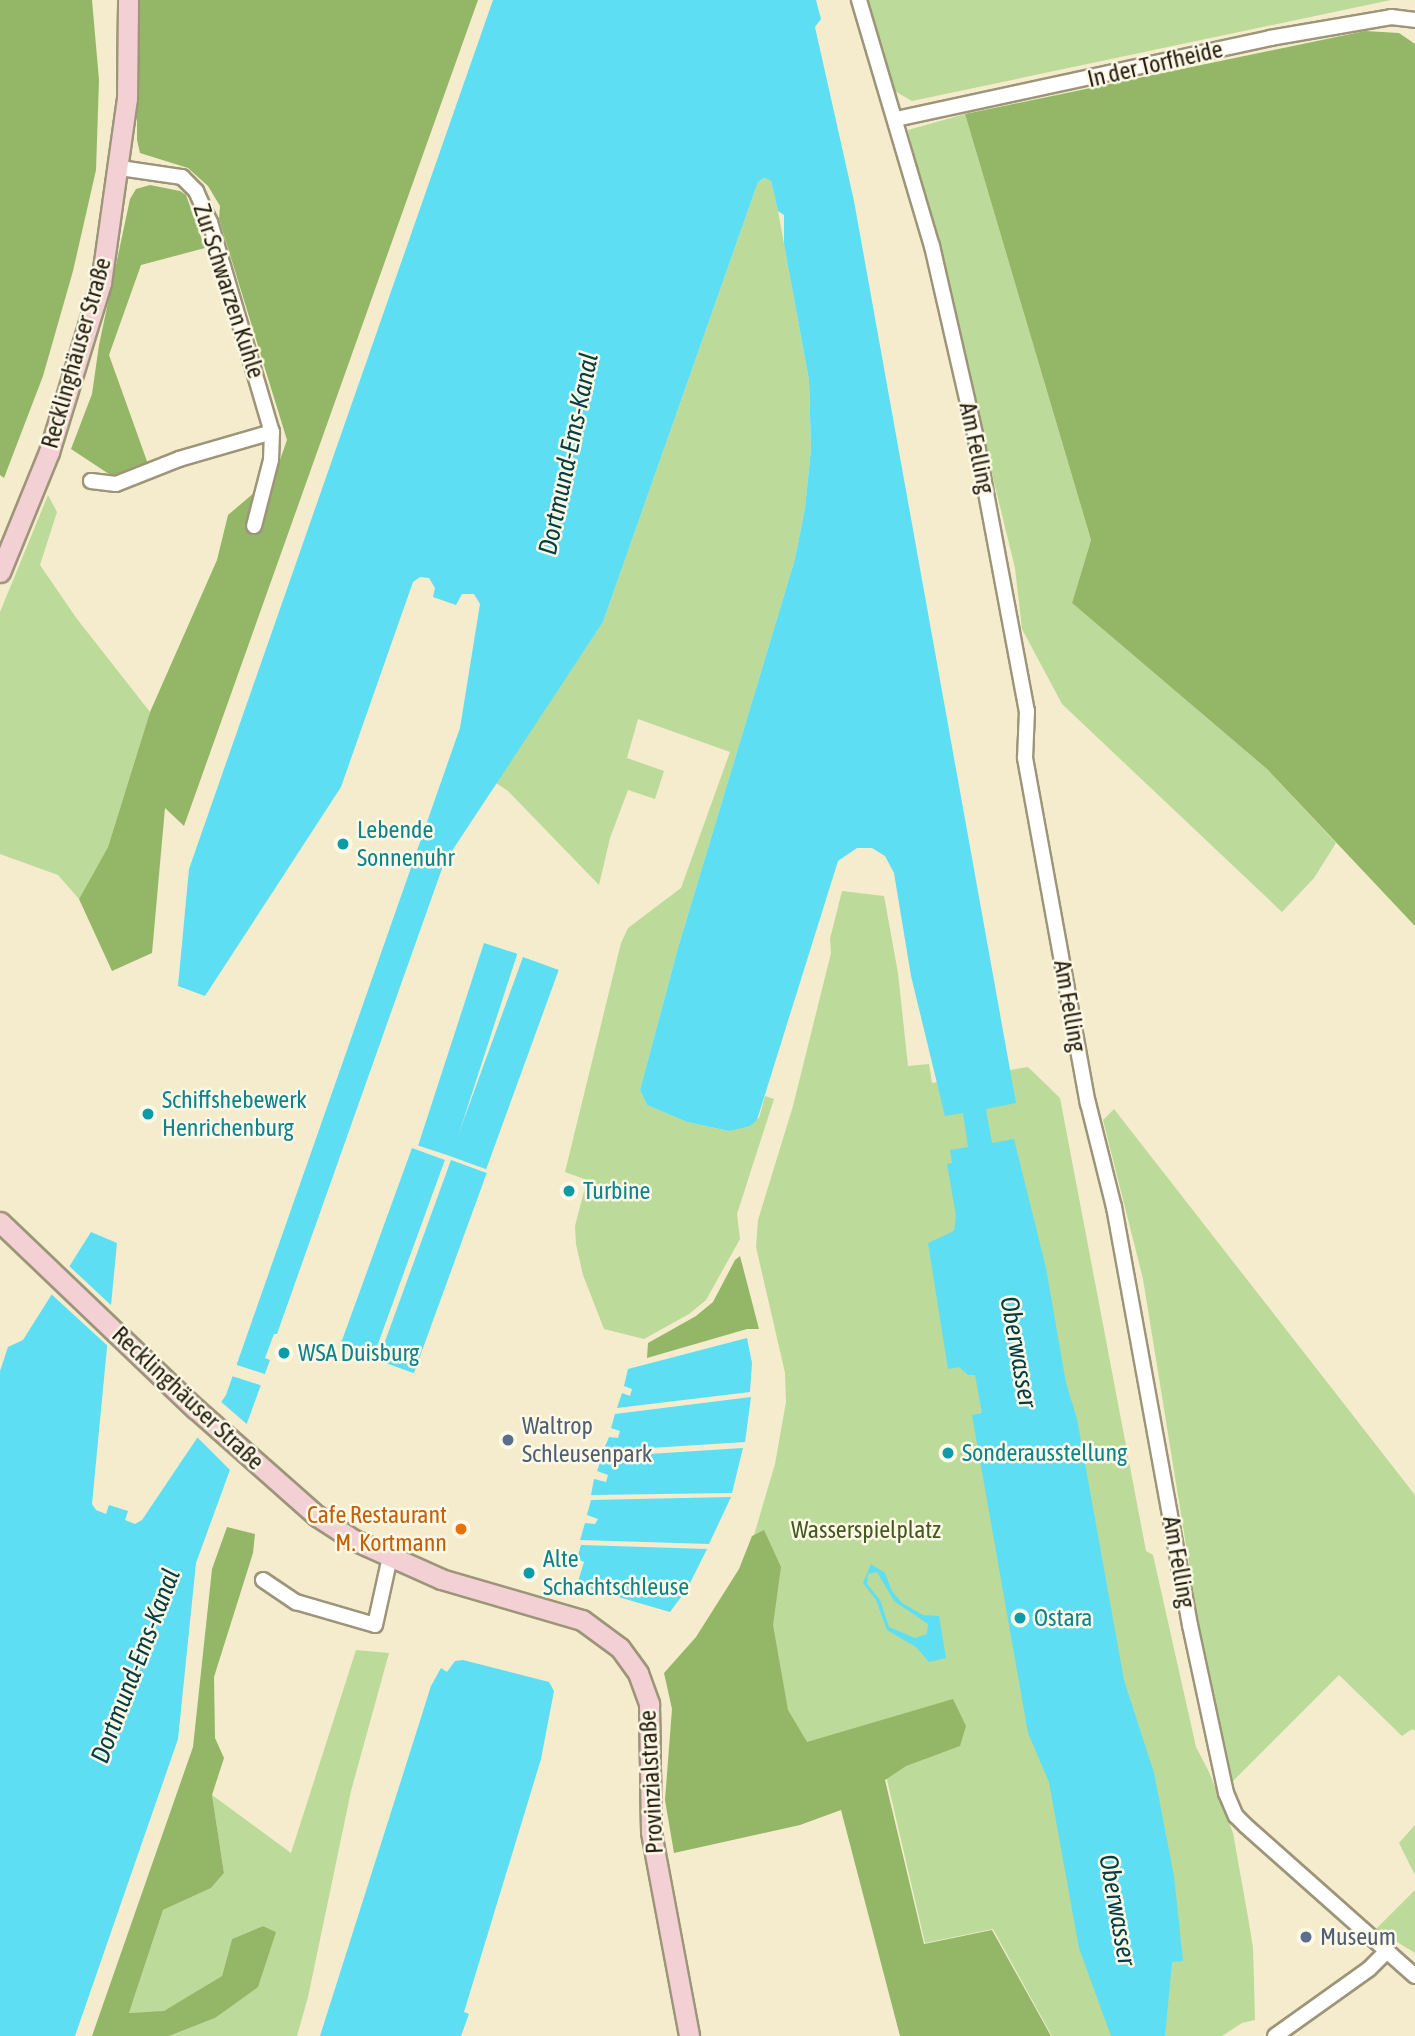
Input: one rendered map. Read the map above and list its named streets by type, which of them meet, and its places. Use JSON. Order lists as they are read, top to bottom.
{
  "streets": {
    "main road": ["Recklinghäuser Straße", "Provinzialstraße"],
    "street": ["In der Torfheide", "Zur Schwarzen Kuhle", "Am Felling"]
  },
  "crossings": [
    ["In der Torfheide", "Am Felling"],
    ["Zur Schwarzen Kuhle", "Recklinghäuser Straße"],
    ["Recklinghäuser Straße", "Provinzialstraße"]
  ],
  "water": ["Dortmund-Ems-Kanal", "Oberwasser"],
  "parks": ["Wasserspielplatz"],
  "places": [
    "Lebende Sonnenuhr",
    "Schiffshebewerk Henrichenburg",
    "Turbine",
    "WSA Duisburg",
    "Waltrop Schleusenpark",
    "Sonderausstellung",
    "Cafe Restaurant M. Kortmann",
    "Alte Schachtschleuse",
    "Ostara",
    "Museum"
  ]
}
